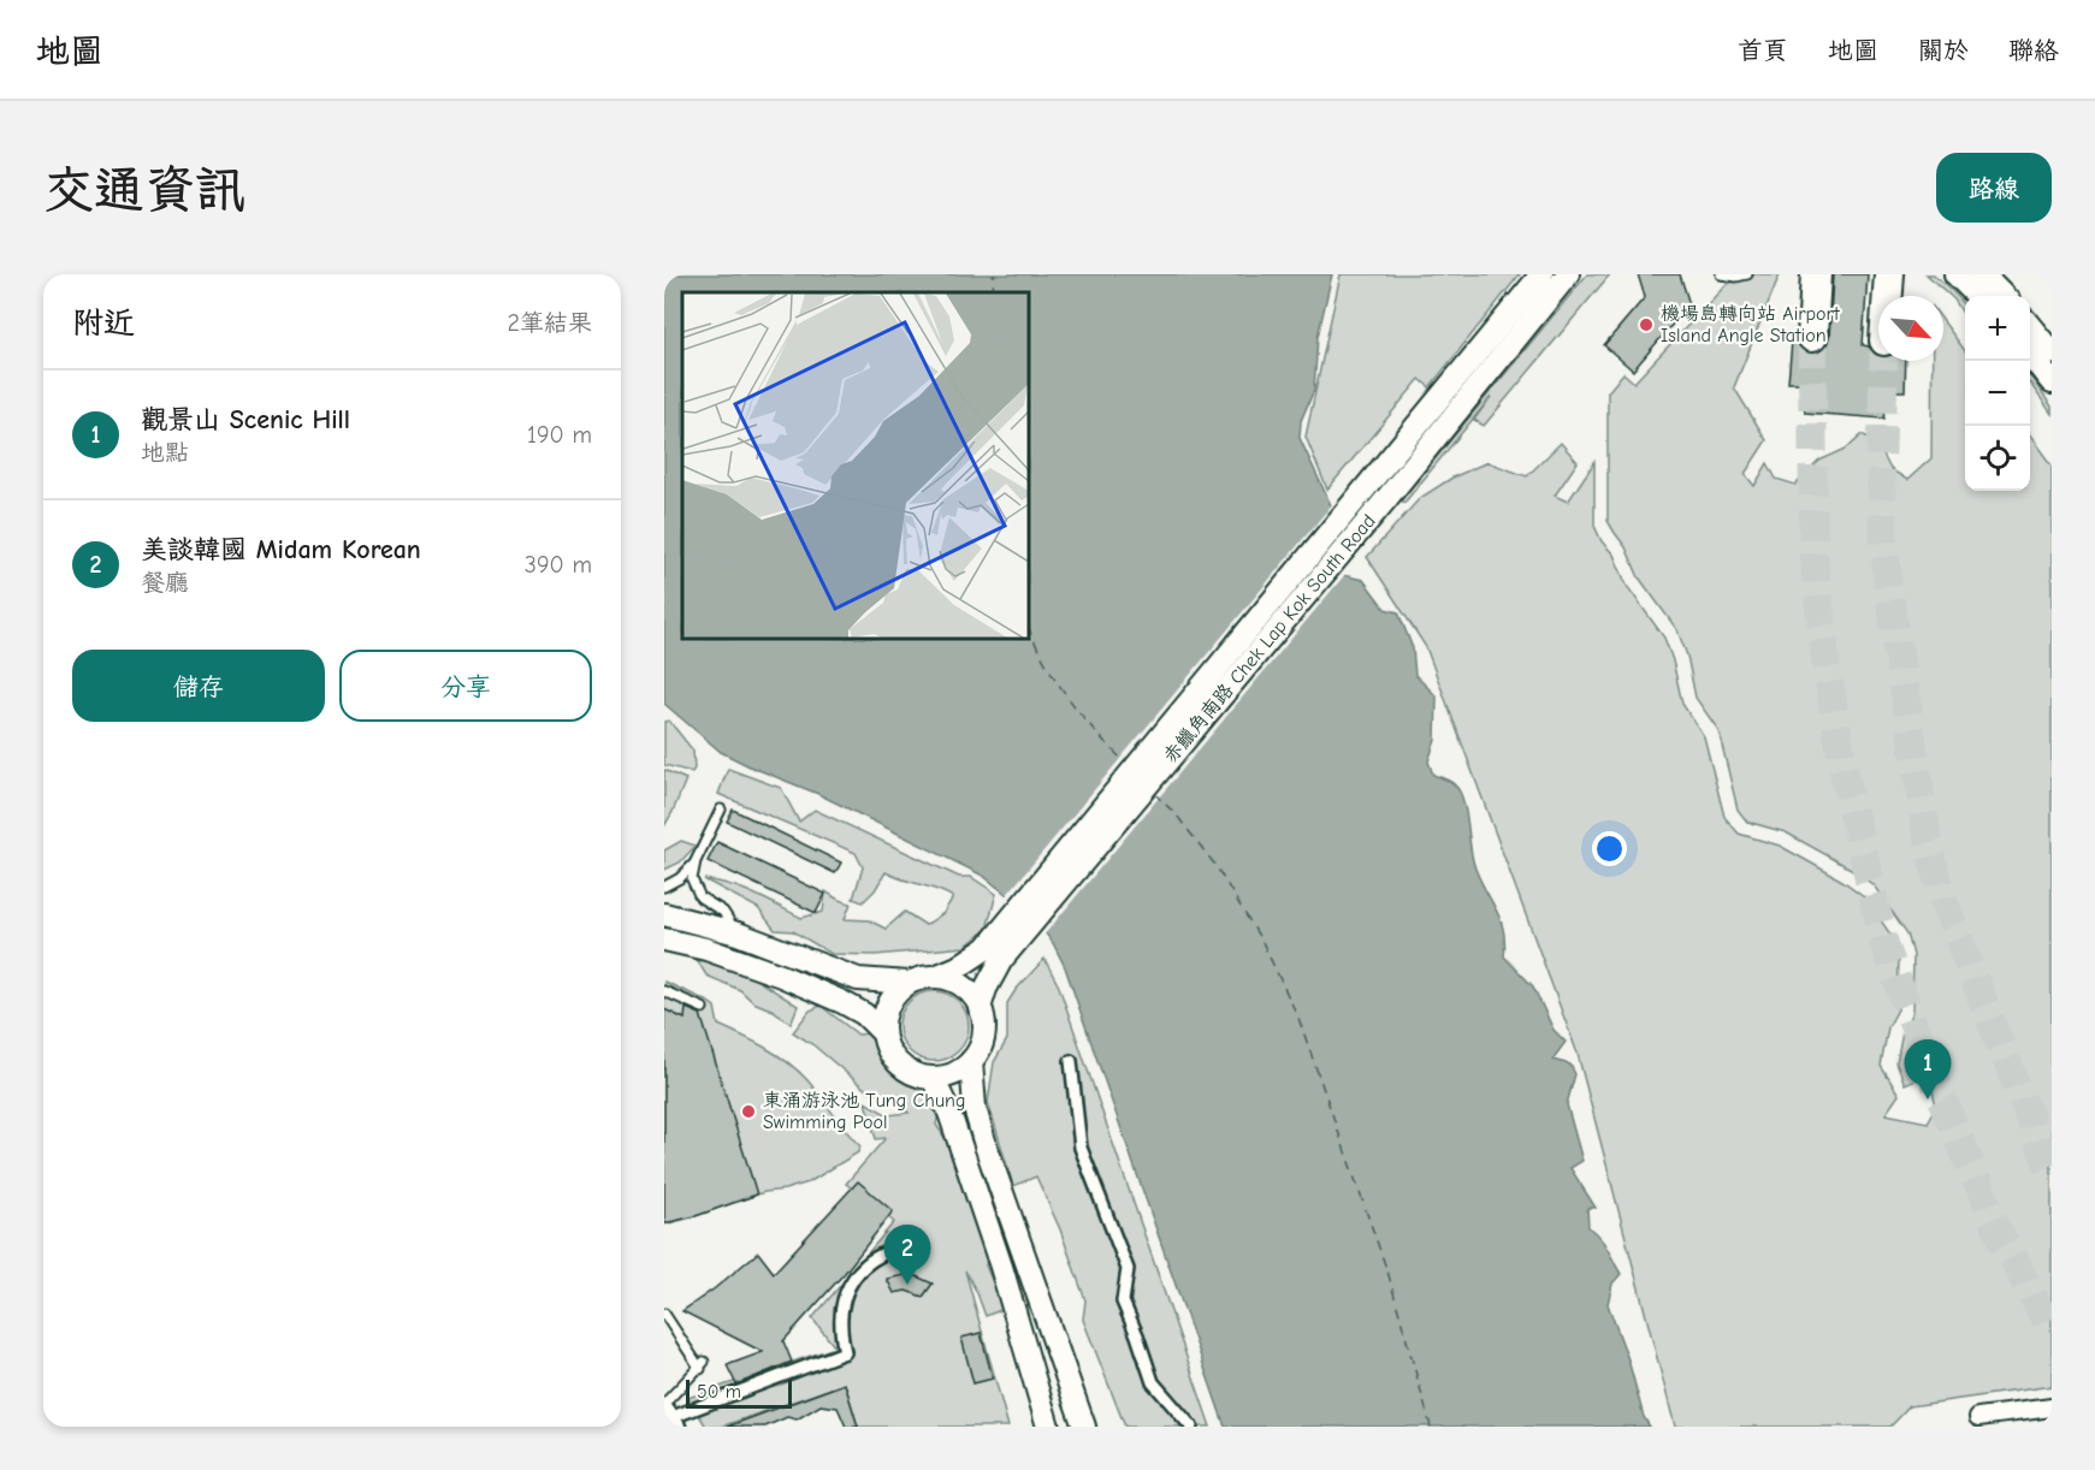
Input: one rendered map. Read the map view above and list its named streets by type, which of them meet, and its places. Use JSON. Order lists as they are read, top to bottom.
{
  "streets": {
    "main road": ["赤鱲角南路 Chek Lap Kok South Road"]
  },
  "places": ["機場島轉向站 Airport Island Angle Station", "東涌游泳池 Tung Chung Swimming Pool"],
  "scale_bar": "50 m",
  "north": "bottom right",
  "page": {
    "header": "地圖",
    "nav": [
      "首頁",
      "地圖",
      "關於",
      "聯絡"
    ],
    "buttons": [
      "路線",
      ["儲存", "分享"]
    ],
    "title": "交通資訊",
    "heading": ["附近", "2筆結果"],
    "map_buttons": ["+", "−"],
    "list": [
      {
        "mark": "1",
        "name": "觀景山 Scenic Hill",
        "note": "地點",
        "value": "190 m"
      },
      {
        "mark": "2",
        "name": "美談韓國 Midam Korean",
        "note": "餐廳",
        "value": "390 m"
      }
    ],
    "pins": ["1", "2"],
    "scale": "50 m"
  }
}
